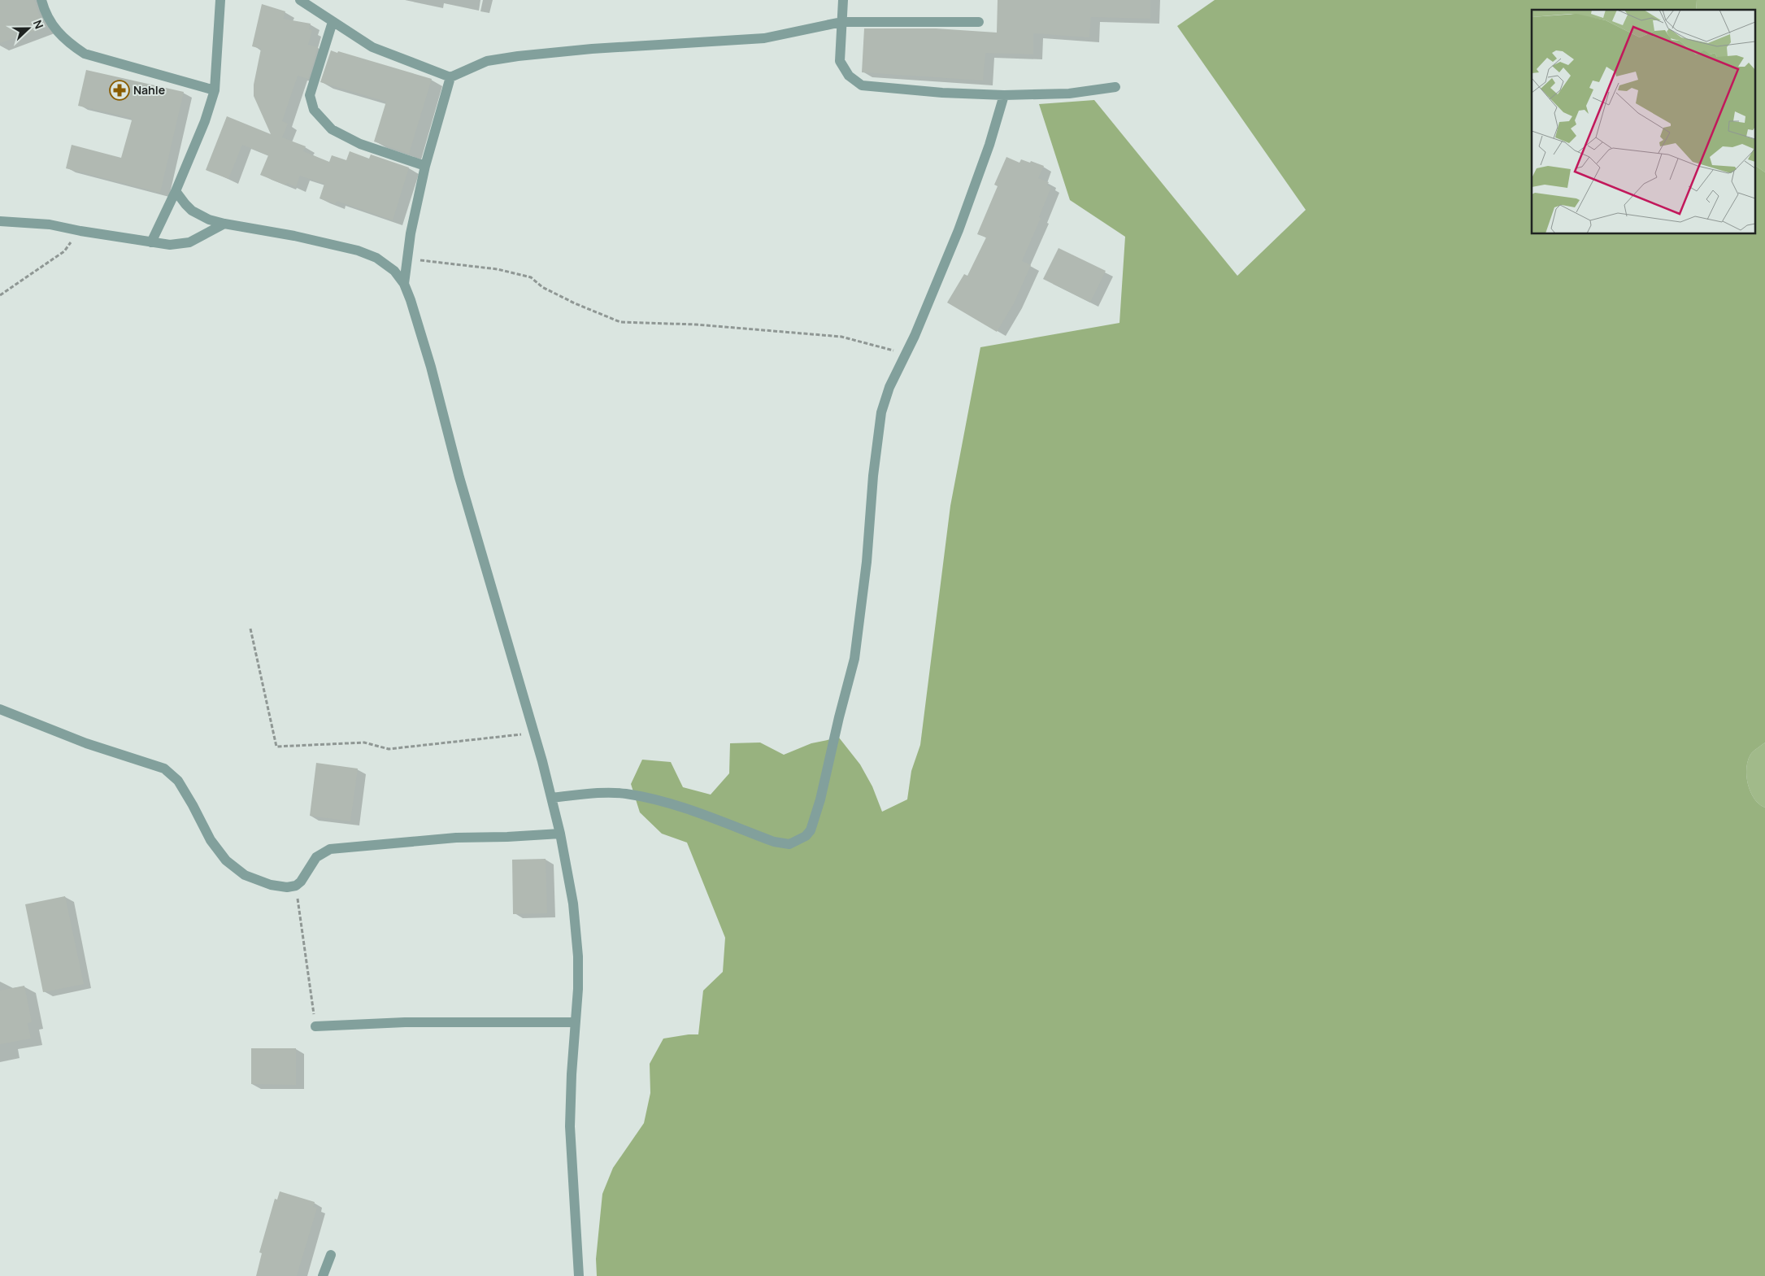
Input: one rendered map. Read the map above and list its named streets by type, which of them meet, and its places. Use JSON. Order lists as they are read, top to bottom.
{
  "places": {
    "pharmacy": ["Nahle"]
  },
  "north": "right"
}
